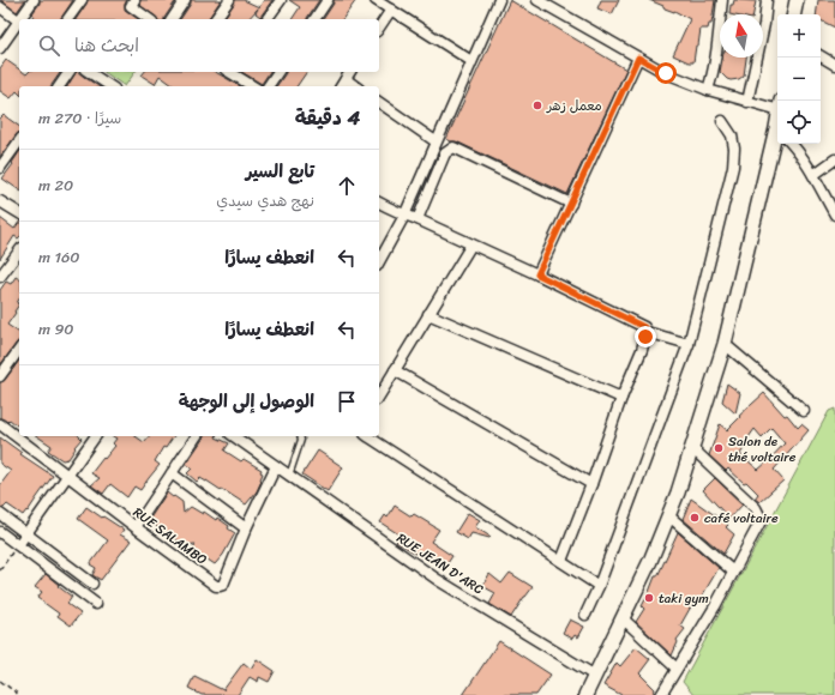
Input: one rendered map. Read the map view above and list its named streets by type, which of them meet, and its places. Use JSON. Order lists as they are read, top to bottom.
{
  "streets": {
    "street": ["RUE SALAMBO", "RUE JEAN D'ARC"]
  },
  "crossings": [
    ["RUE SALAMBO", "RUE JEAN D'ARC"]
  ],
  "places": [
    "معمل زهر",
    "Salon de thé voltaire",
    "café voltaire",
    "taki gym"
  ],
  "north": "top",
  "page": {
    "map_buttons": ["+", "−"],
    "search": "ابحث هنا",
    "heading": ["4 دقيقة", "سيرًا · 270 m"],
    "list": [
      ["تابع السير", "نهج هدي سيدي", "20 m"],
      ["انعطف يسارًا", "160 m"],
      ["انعطف يسارًا", "90 m"],
      "الوصول إلى الوجهة"
    ]
  }
}
